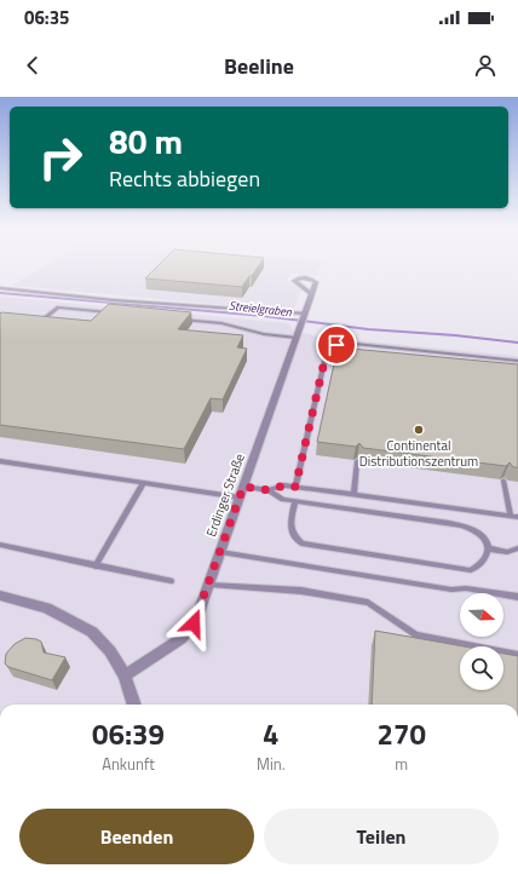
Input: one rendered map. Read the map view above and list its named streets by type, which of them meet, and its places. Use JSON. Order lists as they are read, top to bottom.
{
  "streets": {
    "street": ["Erdinger Straße"]
  },
  "water": ["Streielgraben"],
  "places": ["Continental Distributionszentrum"],
  "north": "right",
  "page": {
    "status": "06:35",
    "header": "Beeline",
    "turn": ["80 m", "Rechts abbiegen"],
    "eta": [
      "06:39",
      "Ankunft",
      "4",
      "Min.",
      "270",
      "m"
    ],
    "buttons": ["Beenden", "Teilen"]
  }
}
